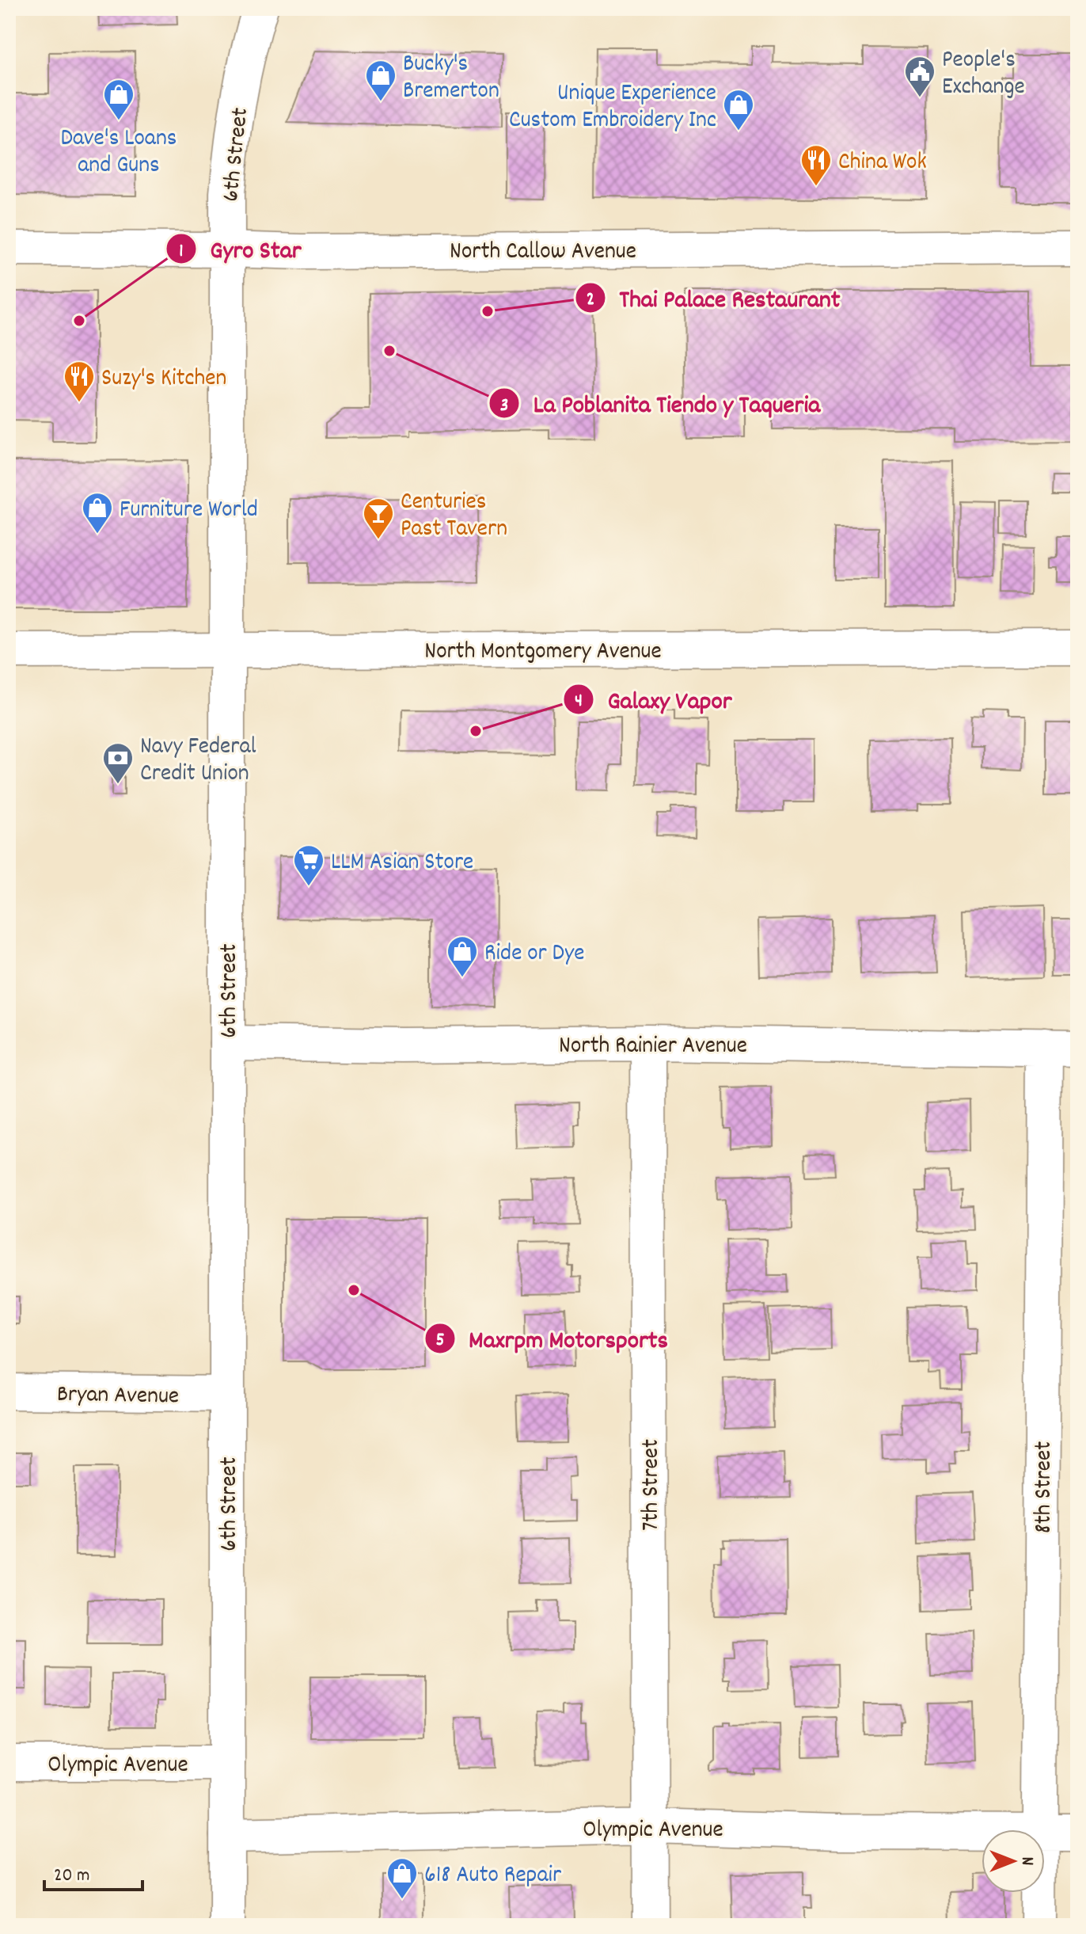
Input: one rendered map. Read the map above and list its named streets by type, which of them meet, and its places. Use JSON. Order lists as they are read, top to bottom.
{
  "streets": {
    "street": [
      "6th Street",
      "North Callow Avenue",
      "North Montgomery Avenue",
      "North Rainier Avenue",
      "Bryan Avenue",
      "7th Street",
      "8th Street",
      "Olympic Avenue"
    ]
  },
  "crossings": [
    ["6th Street", "North Callow Avenue"],
    ["6th Street", "North Montgomery Avenue"],
    ["6th Street", "North Rainier Avenue"],
    ["6th Street", "Bryan Avenue"],
    ["6th Street", "Olympic Avenue"],
    ["North Rainier Avenue", "7th Street"],
    ["North Rainier Avenue", "8th Street"],
    ["7th Street", "Olympic Avenue"]
  ],
  "places": {
    "public building": ["People's Exchange"],
    "shop": [
      "Bucky's Bremerton",
      "Dave's Loans and Guns",
      "Unique Experience Custom Embroidery Inc",
      "Furniture World",
      "Ride or Dye",
      "618 Auto Repair"
    ],
    "restaurant": ["China Wok", "Suzy's Kitchen"],
    "other": [
      "Thai Palace Restaurant",
      "Gyro Star",
      "La Poblanita Tiendo y Taqueria",
      "Galaxy Vapor",
      "Maxrpm Motorsports"
    ],
    "bar": ["Centuries Past Tavern"],
    "bank": ["Navy Federal Credit Union"],
    "supermarket": ["LLM Asian Store"]
  },
  "scale_bar": "20 m",
  "north": "right"
}
